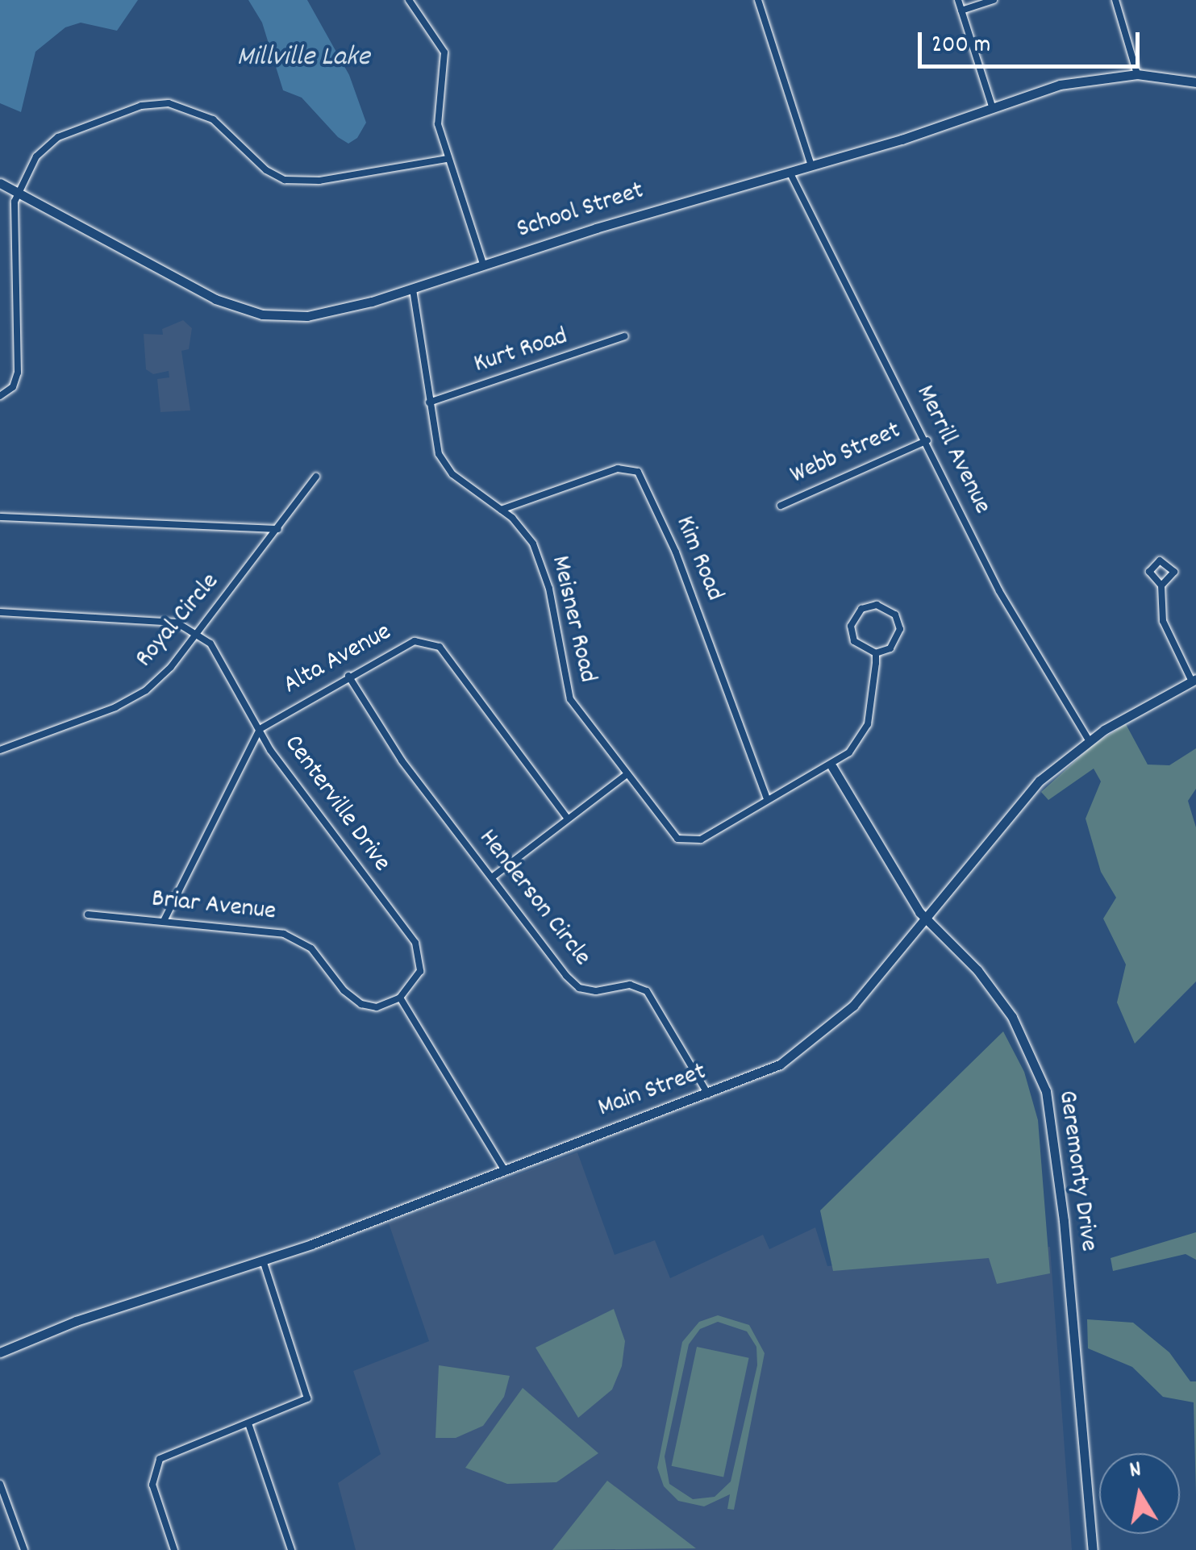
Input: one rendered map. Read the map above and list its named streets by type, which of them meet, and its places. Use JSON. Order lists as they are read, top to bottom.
{
  "streets": {
    "street": [
      "School Street",
      "Kurt Road",
      "Merrill Avenue",
      "Webb Street",
      "Kim Road",
      "Meisner Road",
      "Royal Circle",
      "Alta Avenue",
      "Centerville Drive",
      "Henderson Circle",
      "Briar Avenue",
      "Main Street",
      "Geremonty Drive"
    ]
  },
  "crossings": [
    ["School Street", "Merrill Avenue"],
    ["School Street", "Meisner Road"],
    ["Kurt Road", "Meisner Road"],
    ["Merrill Avenue", "Webb Street"],
    ["Merrill Avenue", "Main Street"],
    ["Kim Road", "Meisner Road"],
    ["Meisner Road", "Geremonty Drive"],
    ["Royal Circle", "Centerville Drive"],
    ["Alta Avenue", "Centerville Drive"],
    ["Alta Avenue", "Henderson Circle"],
    ["Centerville Drive", "Briar Avenue"],
    ["Henderson Circle", "Main Street"],
    ["Main Street", "Geremonty Drive"]
  ],
  "water": ["Millville Lake"],
  "scale_bar": "200 m",
  "north": "top"
}
